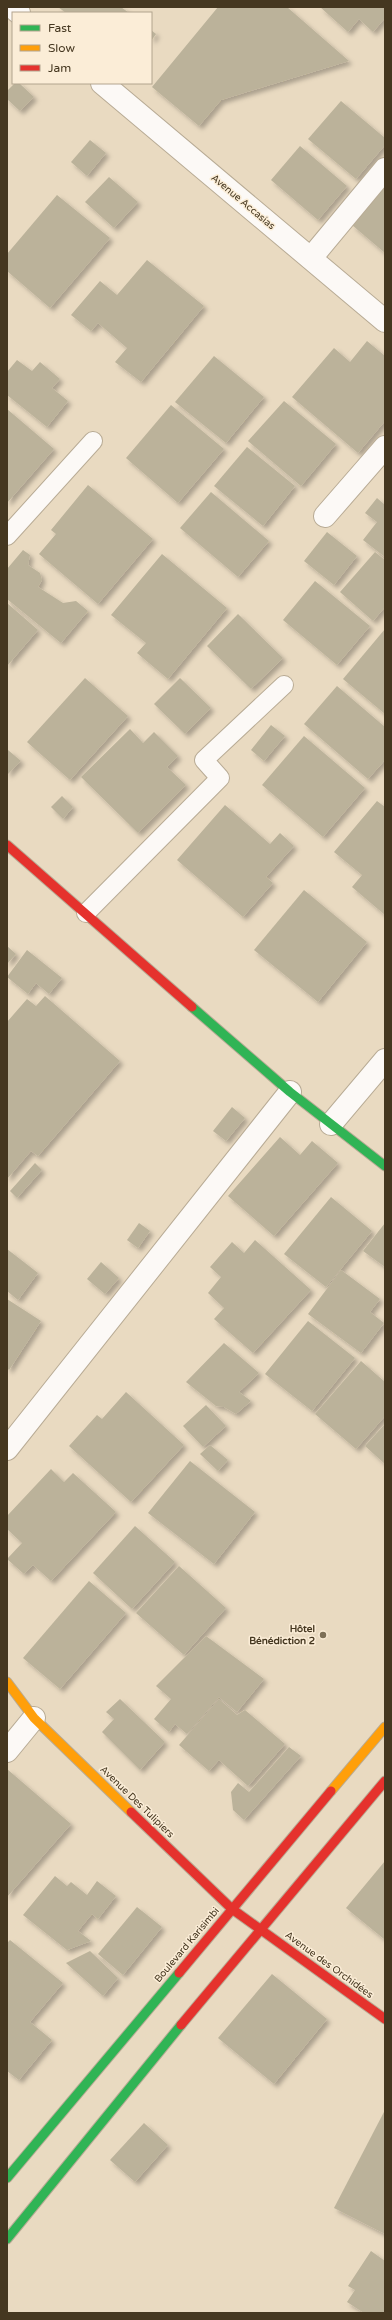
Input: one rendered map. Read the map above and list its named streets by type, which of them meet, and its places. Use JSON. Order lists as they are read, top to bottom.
{
  "streets": {
    "street": [
      "Avenue Accasias",
      "Avenue Des Tulipiers",
      "Boulevard Karisimbi",
      "Avenue des Orchidées"
    ]
  },
  "crossings": [
    ["Avenue Des Tulipiers", "Boulevard Karisimbi"],
    ["Avenue Des Tulipiers", "Avenue des Orchidées"]
  ],
  "places": ["Hôtel Bénédiction 2"],
  "legend": ["Fast", "Slow", "Jam"]
}
